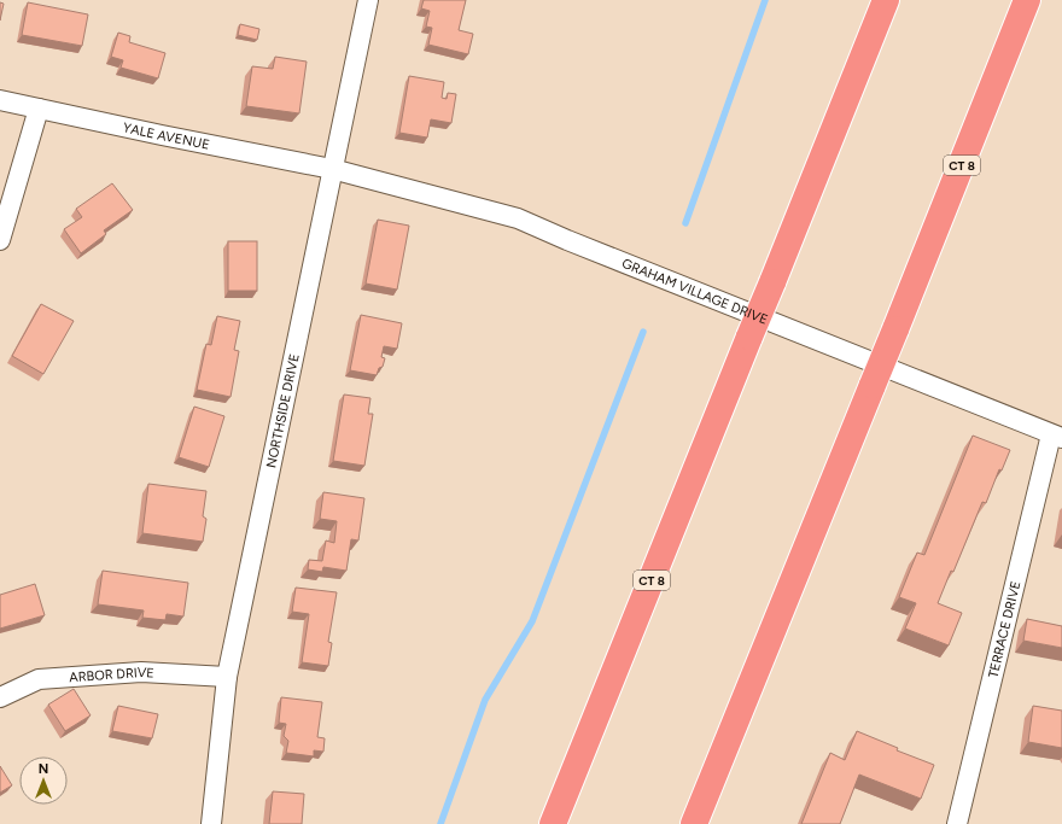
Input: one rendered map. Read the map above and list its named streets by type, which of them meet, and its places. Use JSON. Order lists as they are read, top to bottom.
{
  "streets": {
    "highway": ["CT 8"],
    "street": [
      "YALE AVENUE",
      "GRAHAM VILLAGE DRIVE",
      "NORTHSIDE DRIVE",
      "TERRACE DRIVE",
      "ARBOR DRIVE"
    ]
  },
  "crossings": [
    ["YALE AVENUE", "GRAHAM VILLAGE DRIVE"],
    ["YALE AVENUE", "NORTHSIDE DRIVE"],
    ["GRAHAM VILLAGE DRIVE", "NORTHSIDE DRIVE"],
    ["GRAHAM VILLAGE DRIVE", "TERRACE DRIVE"],
    ["NORTHSIDE DRIVE", "ARBOR DRIVE"]
  ],
  "north": "top"
}
